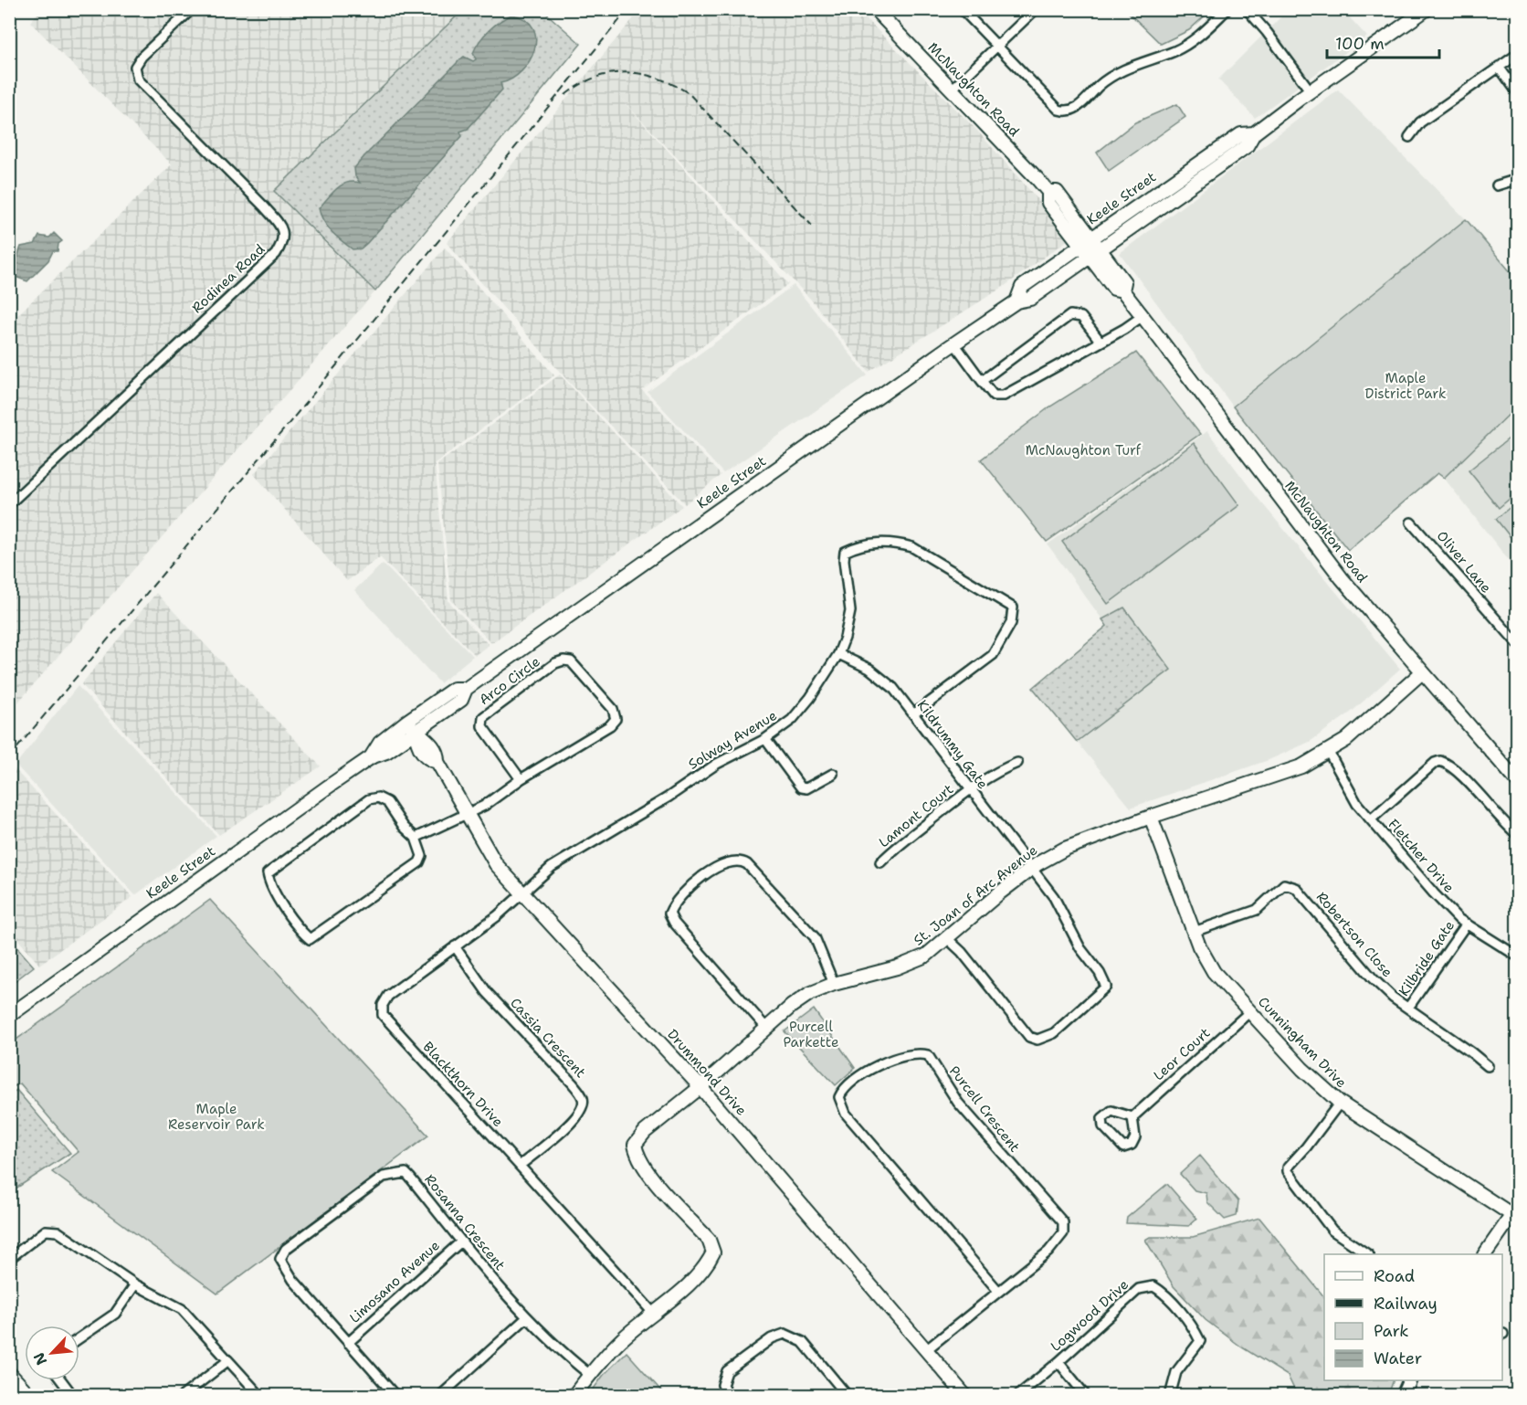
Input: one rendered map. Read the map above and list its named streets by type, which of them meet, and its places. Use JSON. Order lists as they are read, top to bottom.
{
  "streets": {
    "street": [
      "McNaughton Road",
      "Keele Street",
      "Rodinea Road",
      "Oliver Lane",
      "Arco Circle",
      "Solway Avenue",
      "Kildrummy Gate",
      "Lamont Court",
      "Fletcher Drive",
      "St. Joan of Arc Avenue",
      "Robertson Close",
      "Kilbride Gate",
      "Cassia Crescent",
      "Cunningham Drive",
      "Leor Court",
      "Drummond Drive",
      "Blackthorn Drive",
      "Purcell Crescent",
      "Rosanna Crescent",
      "Limosano Avenue",
      "Logwood Drive"
    ]
  },
  "crossings": [
    ["McNaughton Road", "Keele Street"],
    ["McNaughton Road", "St. Joan of Arc Avenue"],
    ["Keele Street", "Drummond Drive"],
    ["Arco Circle", "Drummond Drive"],
    ["Solway Avenue", "Kildrummy Gate"],
    ["Solway Avenue", "Drummond Drive"],
    ["Solway Avenue", "Blackthorn Drive"],
    ["Kildrummy Gate", "Lamont Court"],
    ["Kildrummy Gate", "St. Joan of Arc Avenue"],
    ["Fletcher Drive", "St. Joan of Arc Avenue"],
    ["Fletcher Drive", "Kilbride Gate"],
    ["St. Joan of Arc Avenue", "Cunningham Drive"],
    ["St. Joan of Arc Avenue", "Drummond Drive"],
    ["St. Joan of Arc Avenue", "Blackthorn Drive"],
    ["St. Joan of Arc Avenue", "Rosanna Crescent"],
    ["Robertson Close", "Kilbride Gate"],
    ["Robertson Close", "Cunningham Drive"],
    ["Cassia Crescent", "Blackthorn Drive"],
    ["Cunningham Drive", "Leor Court"],
    ["Drummond Drive", "Blackthorn Drive"],
    ["Drummond Drive", "Purcell Crescent"],
    ["Rosanna Crescent", "Limosano Avenue"]
  ],
  "parks": [
    "Maple District Park",
    "McNaughton Turf",
    "Purcell Parkette",
    "Maple Reservoir Park"
  ],
  "legend": [
    "Road",
    "Railway",
    "Park",
    "Water"
  ],
  "scale_bar": "100 m",
  "north": "bottom left"
}
